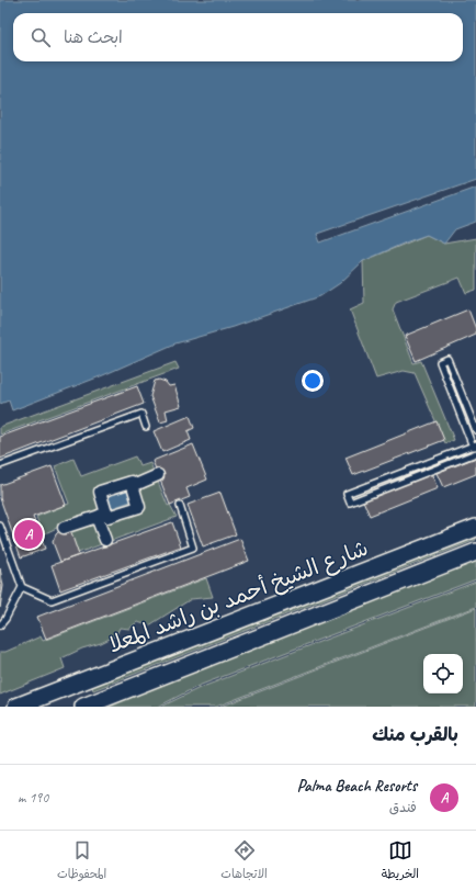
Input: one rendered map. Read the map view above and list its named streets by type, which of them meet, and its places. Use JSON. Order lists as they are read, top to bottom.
{
  "streets": {
    "main road": ["شارع الشيخ أحمد بن راشد المعلا"]
  },
  "page": {
    "search": "ابحث هنا",
    "pins": "A",
    "heading": "بالقرب منك",
    "list": [
      {
        "mark": "A",
        "name": "Palma Beach Resorts",
        "note": "فندق",
        "value": "190 m"
      }
    ],
    "nav": ["الخريطة", "الاتجاهات", "المحفوظات"]
  }
}
